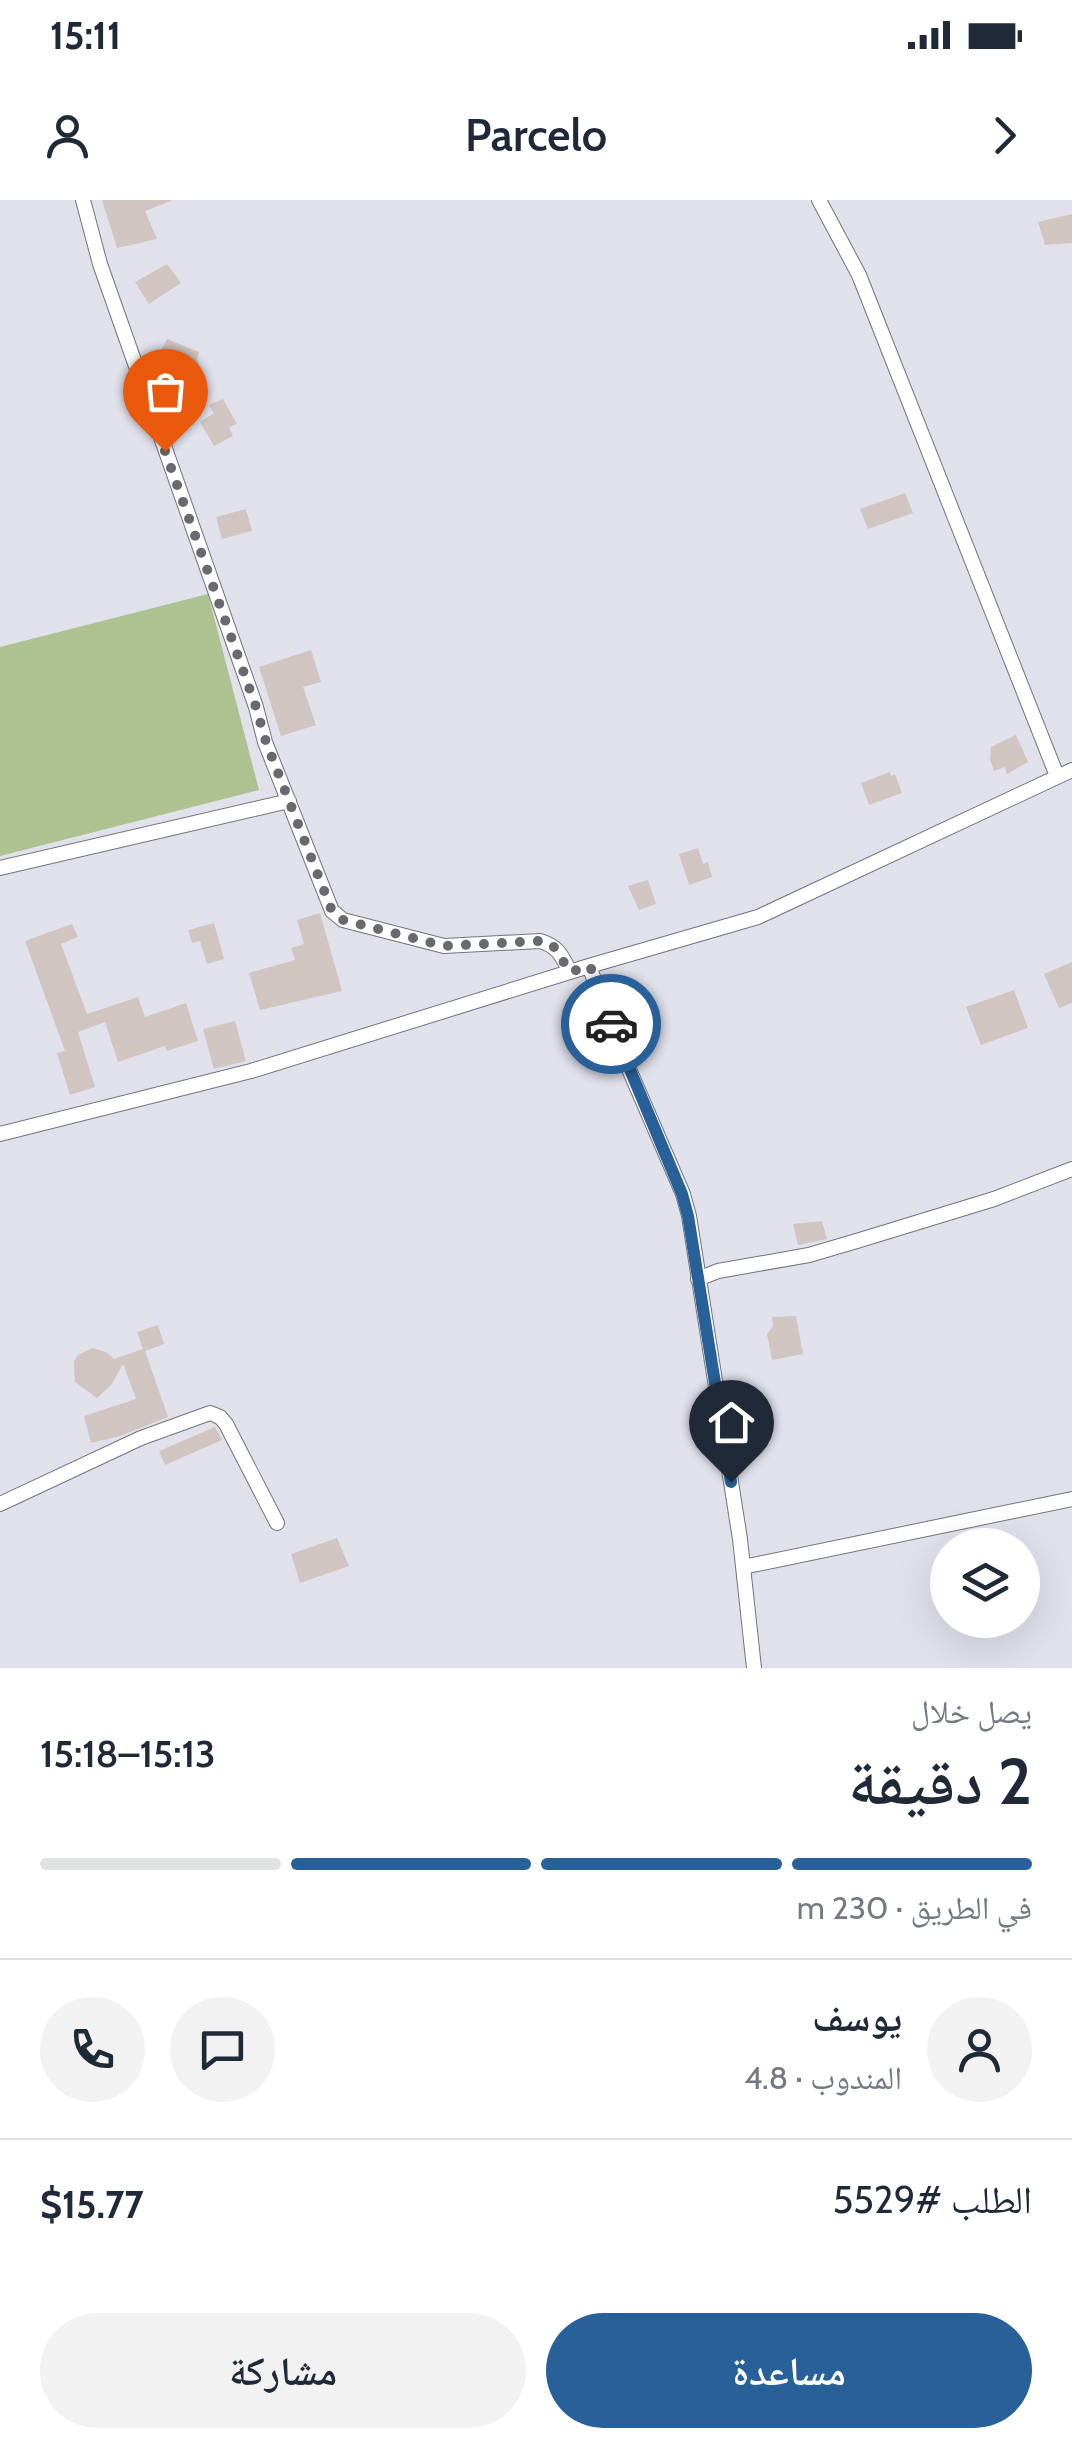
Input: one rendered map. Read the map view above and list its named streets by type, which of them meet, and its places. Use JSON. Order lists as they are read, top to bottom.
{
  "page": {
    "status": "15:11",
    "header": "Parcelo",
    "heading": ["2 دقيقة", "يصل خلال", "15:13–15:18"],
    "panel": [
      "يوسف",
      "المندوب · 4.8",
      "الطلب #5529",
      "$15.77"
    ],
    "bar": "في الطريق · 230 m",
    "buttons": ["مساعدة", "مشاركة"]
  }
}
